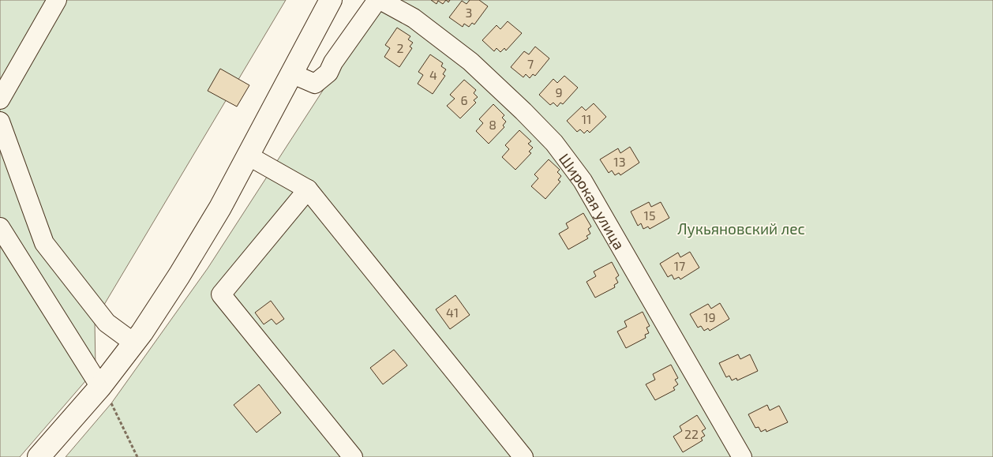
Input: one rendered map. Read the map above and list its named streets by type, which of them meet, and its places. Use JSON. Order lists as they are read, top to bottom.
{
  "streets": {
    "street": ["Широкая улица"]
  },
  "parks": ["Лукьяновский лес"],
  "house_numbers": [
    "3",
    "2",
    "7",
    "4",
    "9",
    "6",
    "11",
    "8",
    "13",
    "15",
    "17",
    "41",
    "19",
    "22"
  ]
}
